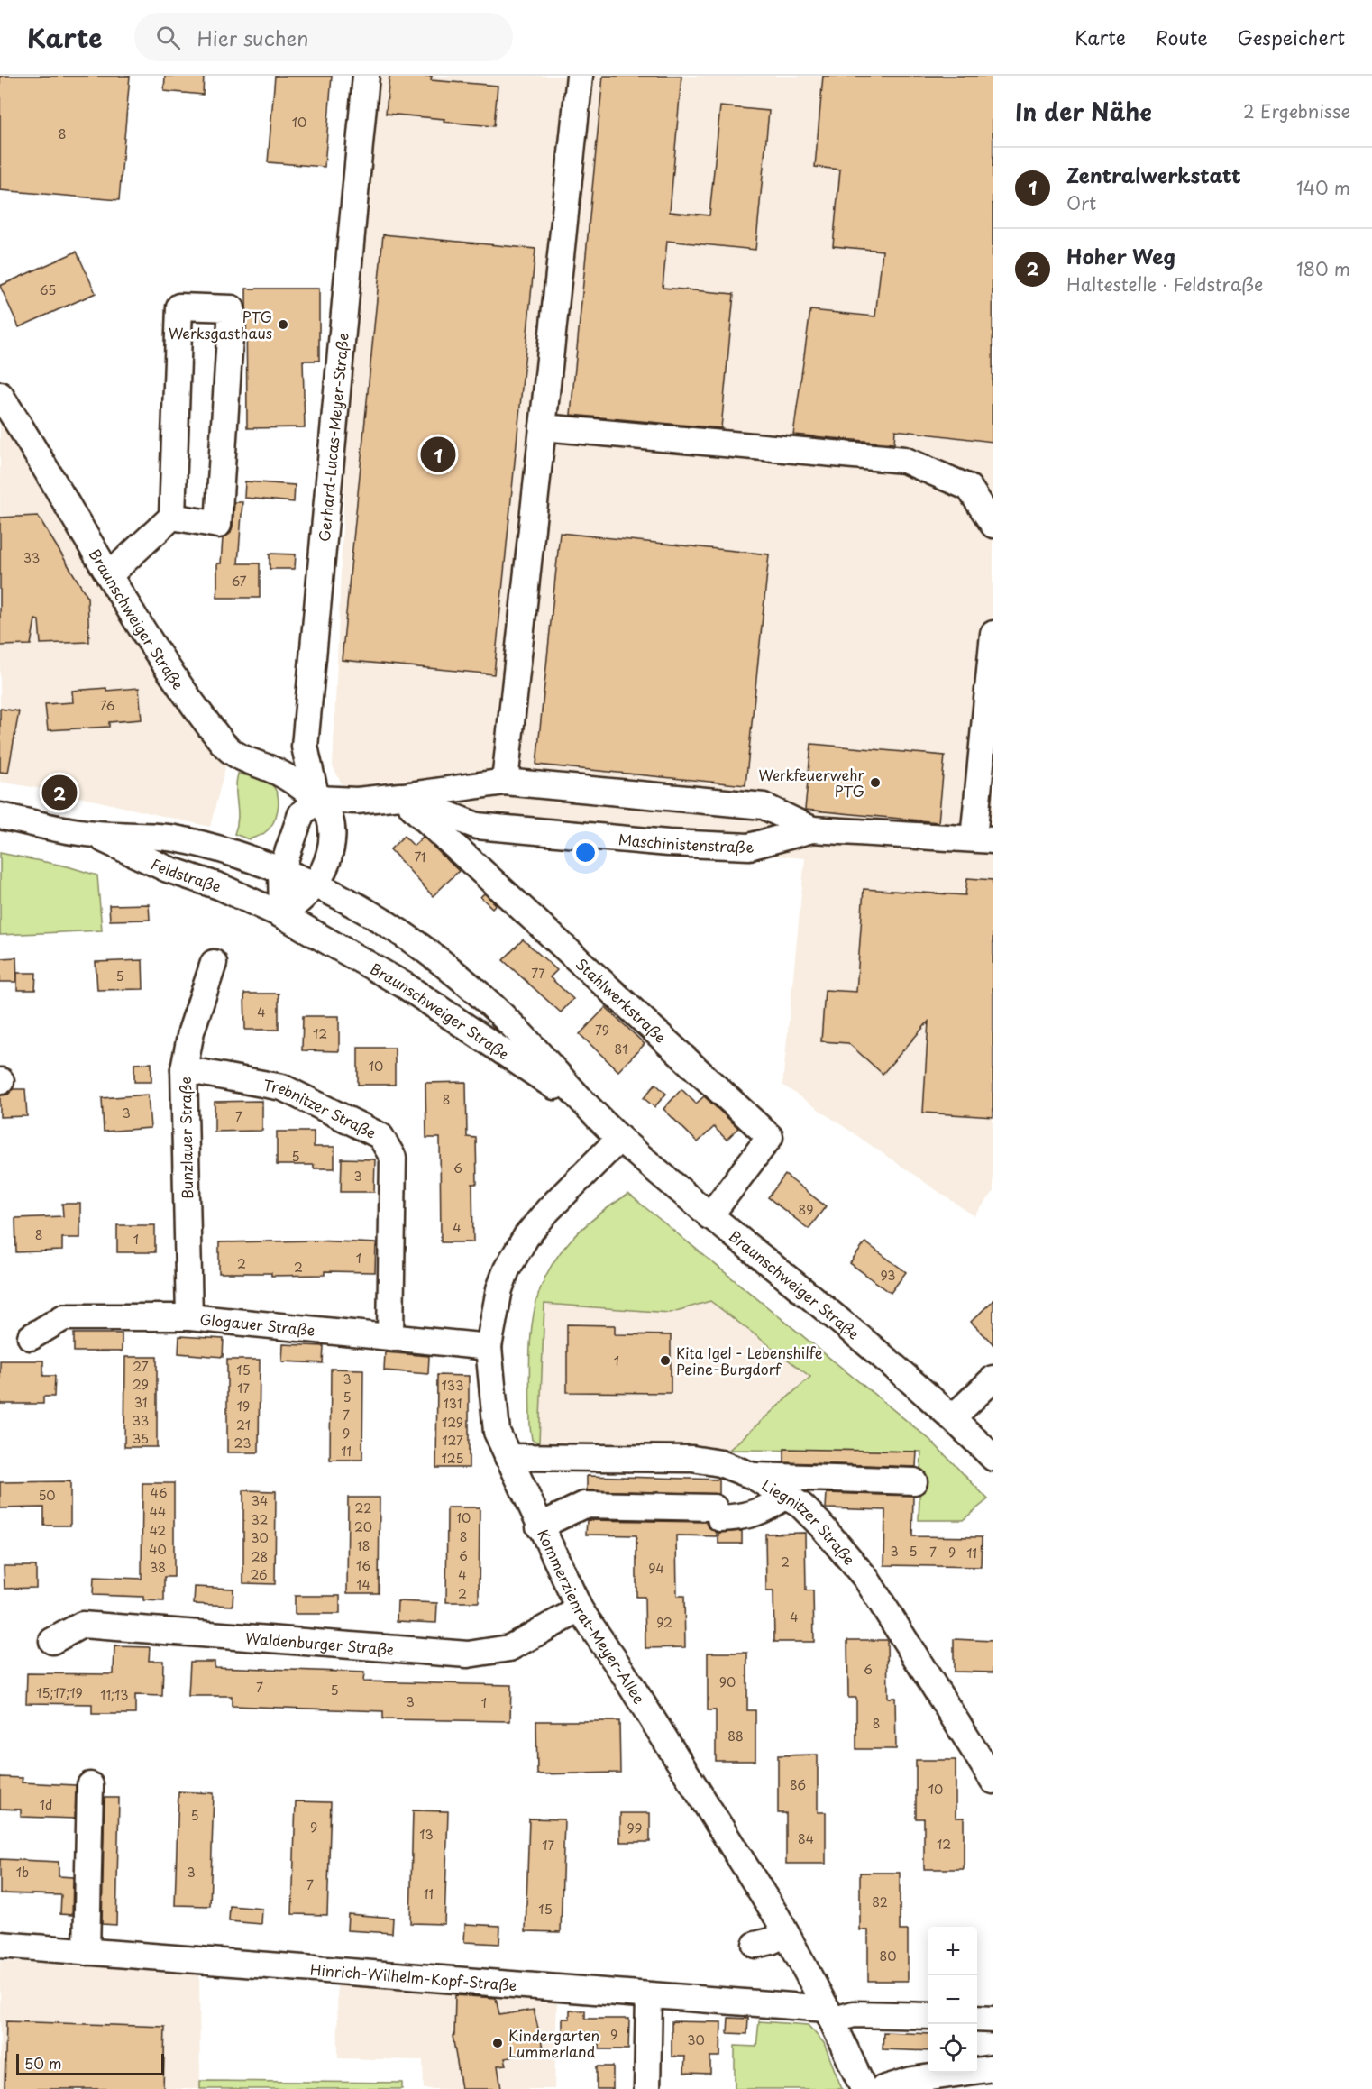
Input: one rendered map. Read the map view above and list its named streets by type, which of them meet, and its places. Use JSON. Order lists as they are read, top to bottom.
{
  "streets": {
    "street": [
      "Gerhard-Lucas-Meyer-Straße",
      "Braunschweiger Straße",
      "Maschinistenstraße",
      "Feldstraße",
      "Stahlwerkstraße",
      "Trebnitzer Straße",
      "Bunzlauer Straße",
      "Glogauer Straße",
      "Liegnitzer Straße",
      "Kommerzienrat-Meyer-Allee",
      "Waldenburger Straße",
      "Hinrich-Wilhelm-Kopf-Straße"
    ]
  },
  "crossings": [
    ["Gerhard-Lucas-Meyer-Straße", "Braunschweiger Straße"],
    ["Gerhard-Lucas-Meyer-Straße", "Maschinistenstraße"],
    ["Braunschweiger Straße", "Maschinistenstraße"],
    ["Braunschweiger Straße", "Feldstraße"],
    ["Braunschweiger Straße", "Stahlwerkstraße"],
    ["Braunschweiger Straße", "Kommerzienrat-Meyer-Allee"],
    ["Maschinistenstraße", "Stahlwerkstraße"],
    ["Trebnitzer Straße", "Bunzlauer Straße"],
    ["Trebnitzer Straße", "Glogauer Straße"],
    ["Bunzlauer Straße", "Glogauer Straße"],
    ["Glogauer Straße", "Kommerzienrat-Meyer-Allee"],
    ["Liegnitzer Straße", "Kommerzienrat-Meyer-Allee"],
    ["Kommerzienrat-Meyer-Allee", "Waldenburger Straße"],
    ["Kommerzienrat-Meyer-Allee", "Hinrich-Wilhelm-Kopf-Straße"]
  ],
  "places": [
    "PTG Werksgasthaus",
    "Werkfeuerwehr PTG",
    "Kita Igel - Lebenshilfe Peine-Burgdorf",
    "Kindergarten Lummerland"
  ],
  "house_numbers": [
    "10",
    "8",
    "65",
    "33",
    "67",
    "76",
    "71",
    "77",
    "5",
    "4",
    "79",
    "12",
    "81",
    "10",
    "8",
    "3",
    "7",
    "5",
    "6",
    "3",
    "89",
    "4",
    "8",
    "1",
    "1",
    "2",
    "2",
    "93",
    "1",
    "27",
    "15",
    "3",
    "29",
    "133",
    "17",
    "5",
    "31",
    "131",
    "19",
    "7",
    "33",
    "129",
    "21",
    "9",
    "35",
    "127",
    "23",
    "11",
    "125",
    "46",
    "50",
    "34",
    "22",
    "44",
    "10",
    "32",
    "20",
    "42",
    "8",
    "30",
    "18",
    "40",
    "3",
    "5",
    "7",
    "9",
    "11",
    "6",
    "28",
    "2",
    "16",
    "38",
    "94",
    "26",
    "4",
    "14",
    "2",
    "4",
    "92",
    "6",
    "90",
    "7",
    "5",
    "15;17;19",
    "11;13",
    "3",
    "1",
    "8",
    "88",
    "86",
    "10",
    "1d",
    "5",
    "9",
    "99",
    "13",
    "84",
    "12",
    "17",
    "1b",
    "3",
    "7",
    "11",
    "82",
    "15",
    "80",
    "9",
    "30"
  ],
  "scale_bar": "50 m",
  "page": {
    "header": "Karte",
    "search": "Hier suchen",
    "nav": ["Karte", "Route", "Gespeichert"],
    "heading": ["In der Nähe", "2 Ergebnisse"],
    "list": [
      {
        "mark": "1",
        "name": "Zentralwerkstatt",
        "note": "Ort",
        "value": "140 m"
      },
      {
        "mark": "2",
        "name": "Hoher Weg",
        "note": "Haltestelle · Feldstraße",
        "value": "180 m"
      }
    ],
    "pins": ["1", "2"],
    "map_buttons": ["+", "−"],
    "scale": "50 m"
  }
}
